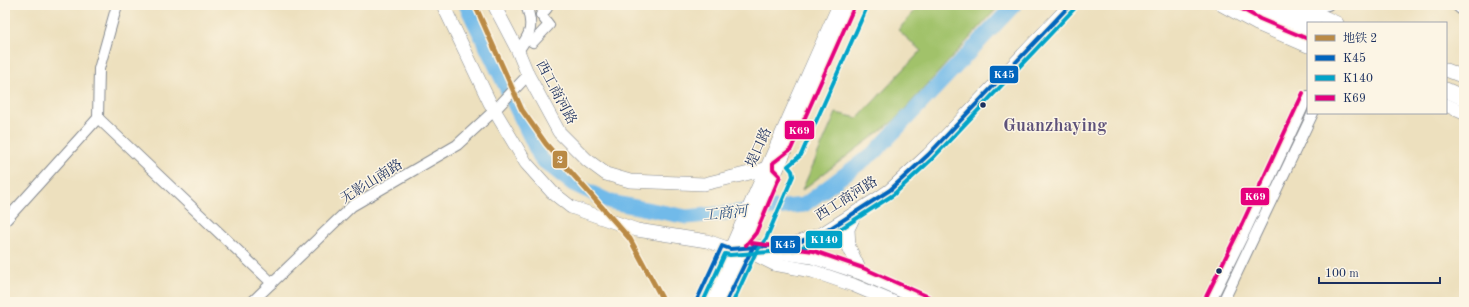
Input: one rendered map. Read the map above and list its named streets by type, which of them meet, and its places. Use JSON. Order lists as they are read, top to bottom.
{
  "streets": {
    "main road": ["西工商河路", "堤口路"],
    "street": ["无影山南路"]
  },
  "crossings": [
    ["西工商河路", "堤口路"],
    ["西工商河路", "无影山南路"]
  ],
  "districts": ["Guanzhaying"],
  "water": ["工商河"],
  "lines": [
    "metro line 2",
    "transit line K45",
    "transit line K69",
    "transit line K140"
  ],
  "legend": [
    "地铁 2",
    "K45",
    "K140",
    "K69"
  ],
  "scale_bar": "100 m"
}
